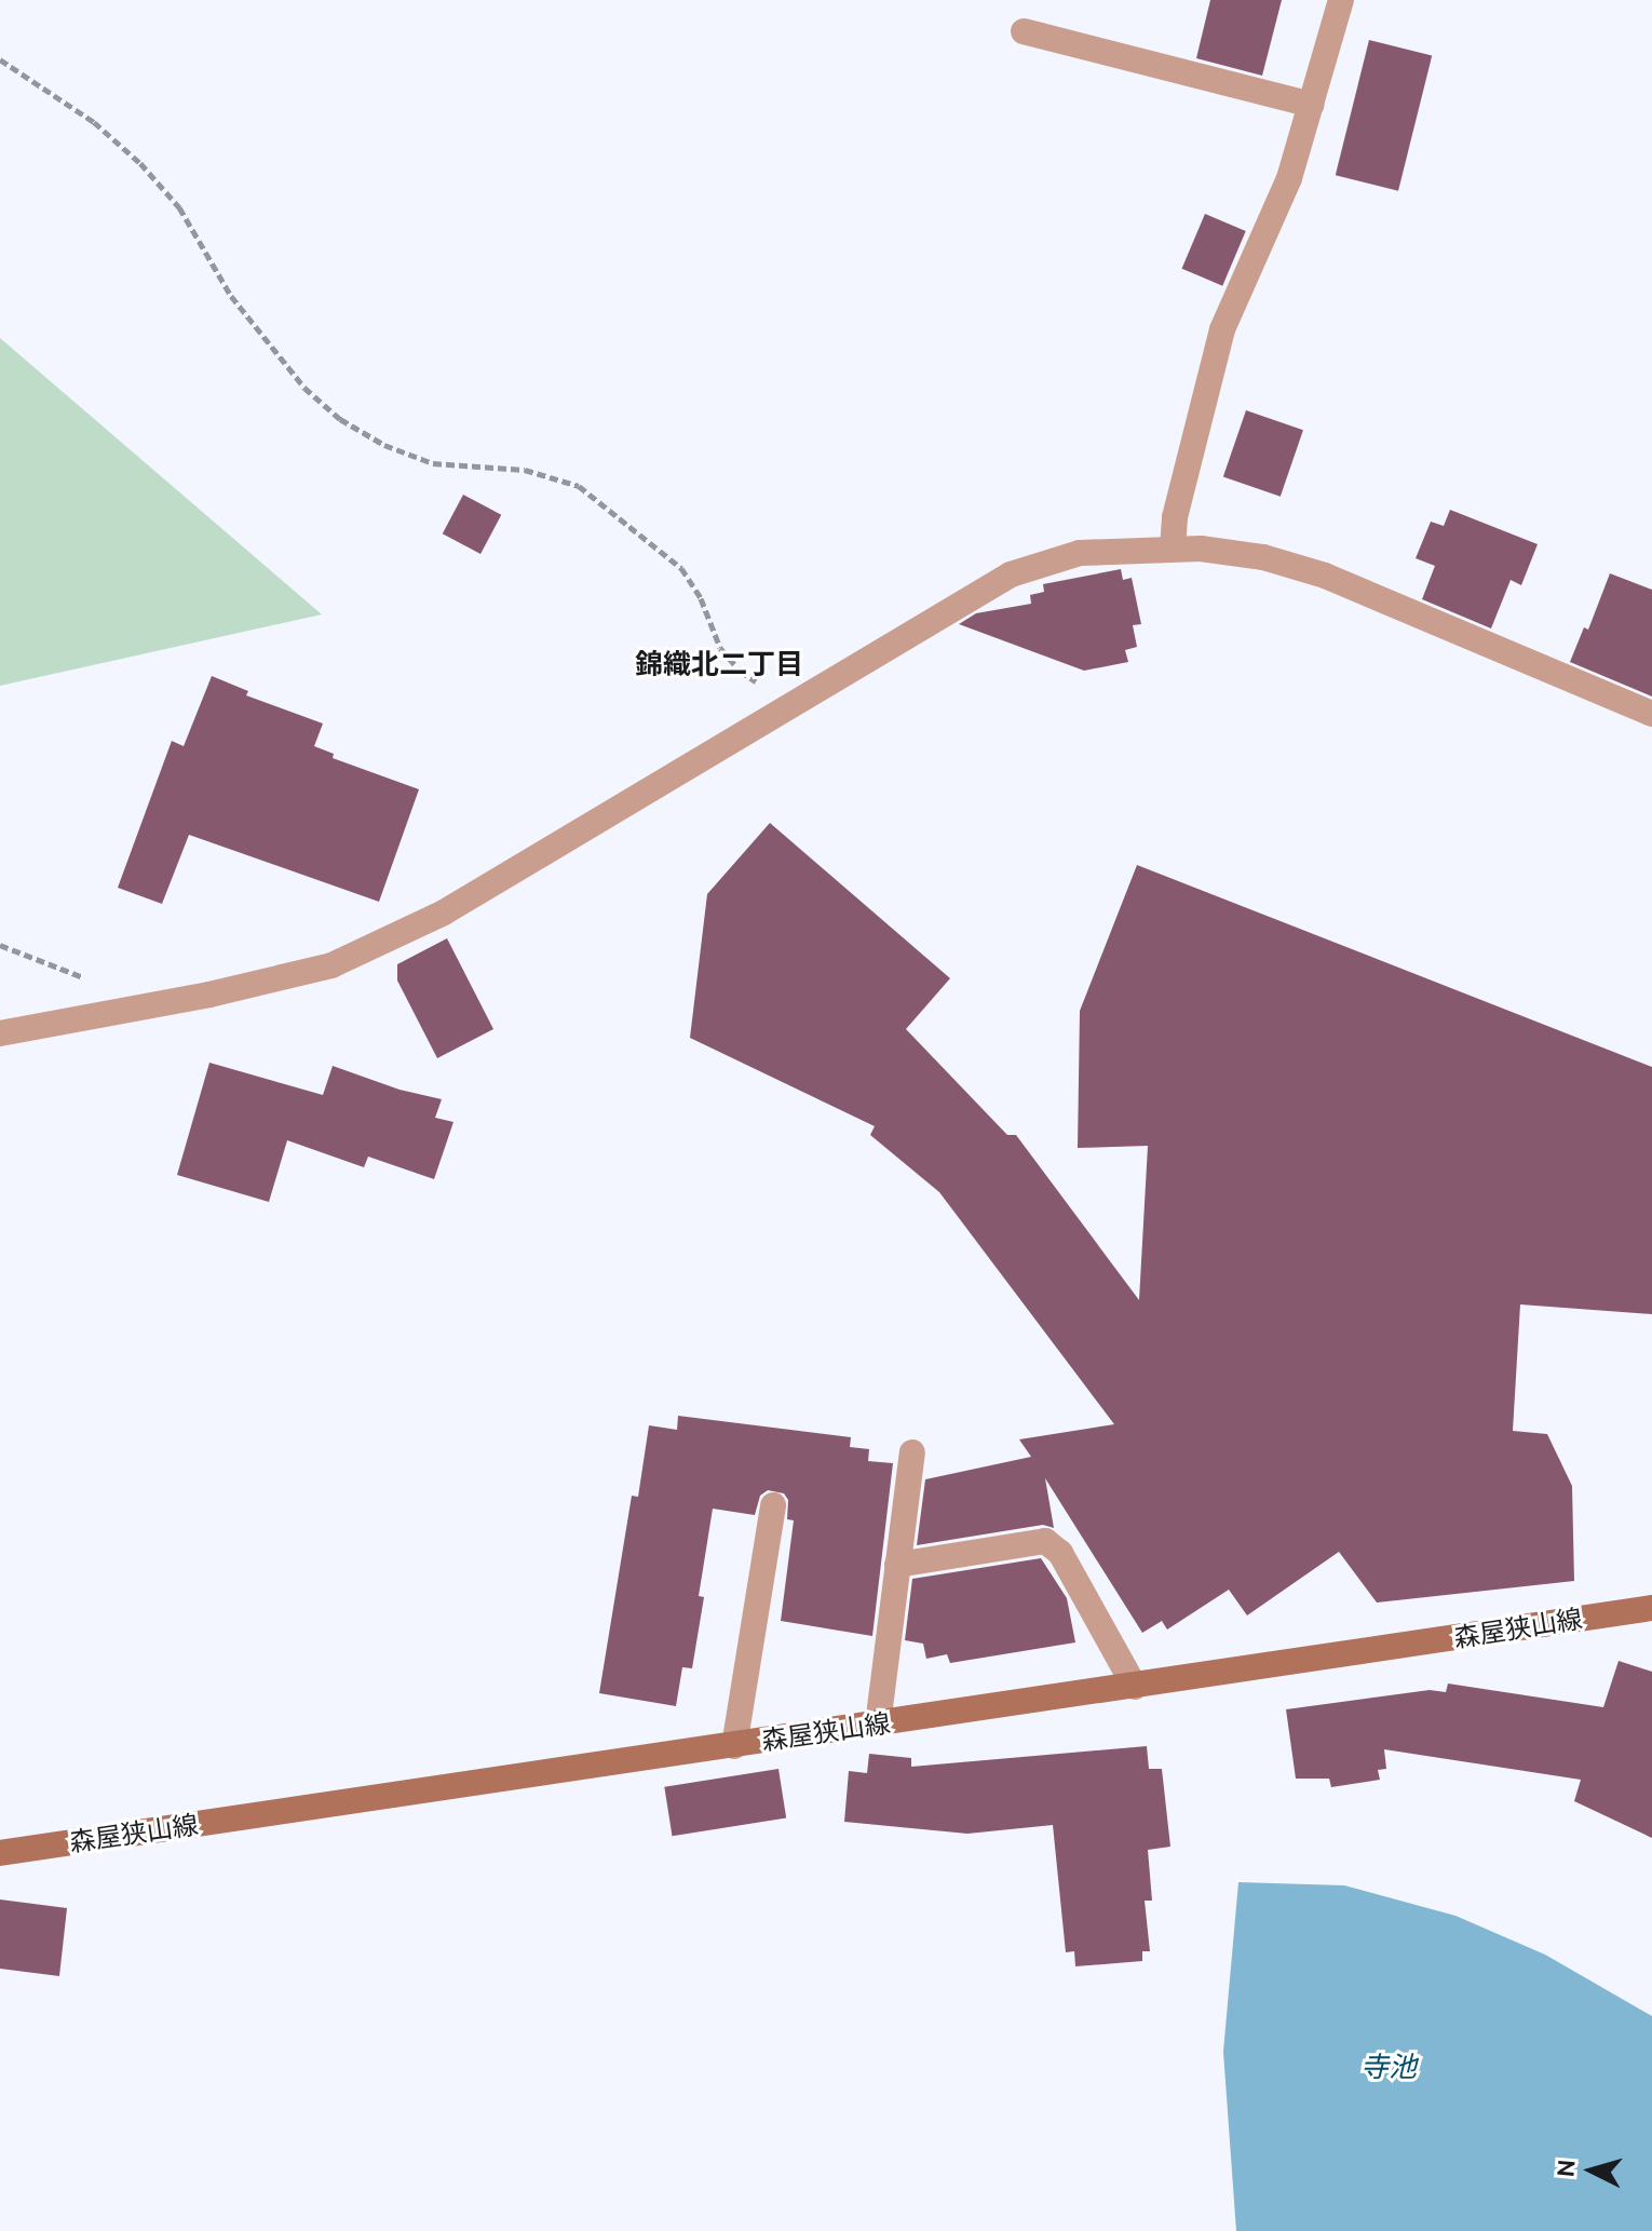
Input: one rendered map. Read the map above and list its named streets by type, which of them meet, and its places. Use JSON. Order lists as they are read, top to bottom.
{
  "streets": {
    "main road": ["森屋狭山線"]
  },
  "districts": ["錦織北二丁目"],
  "water": ["寺池"],
  "north": "left"
}
